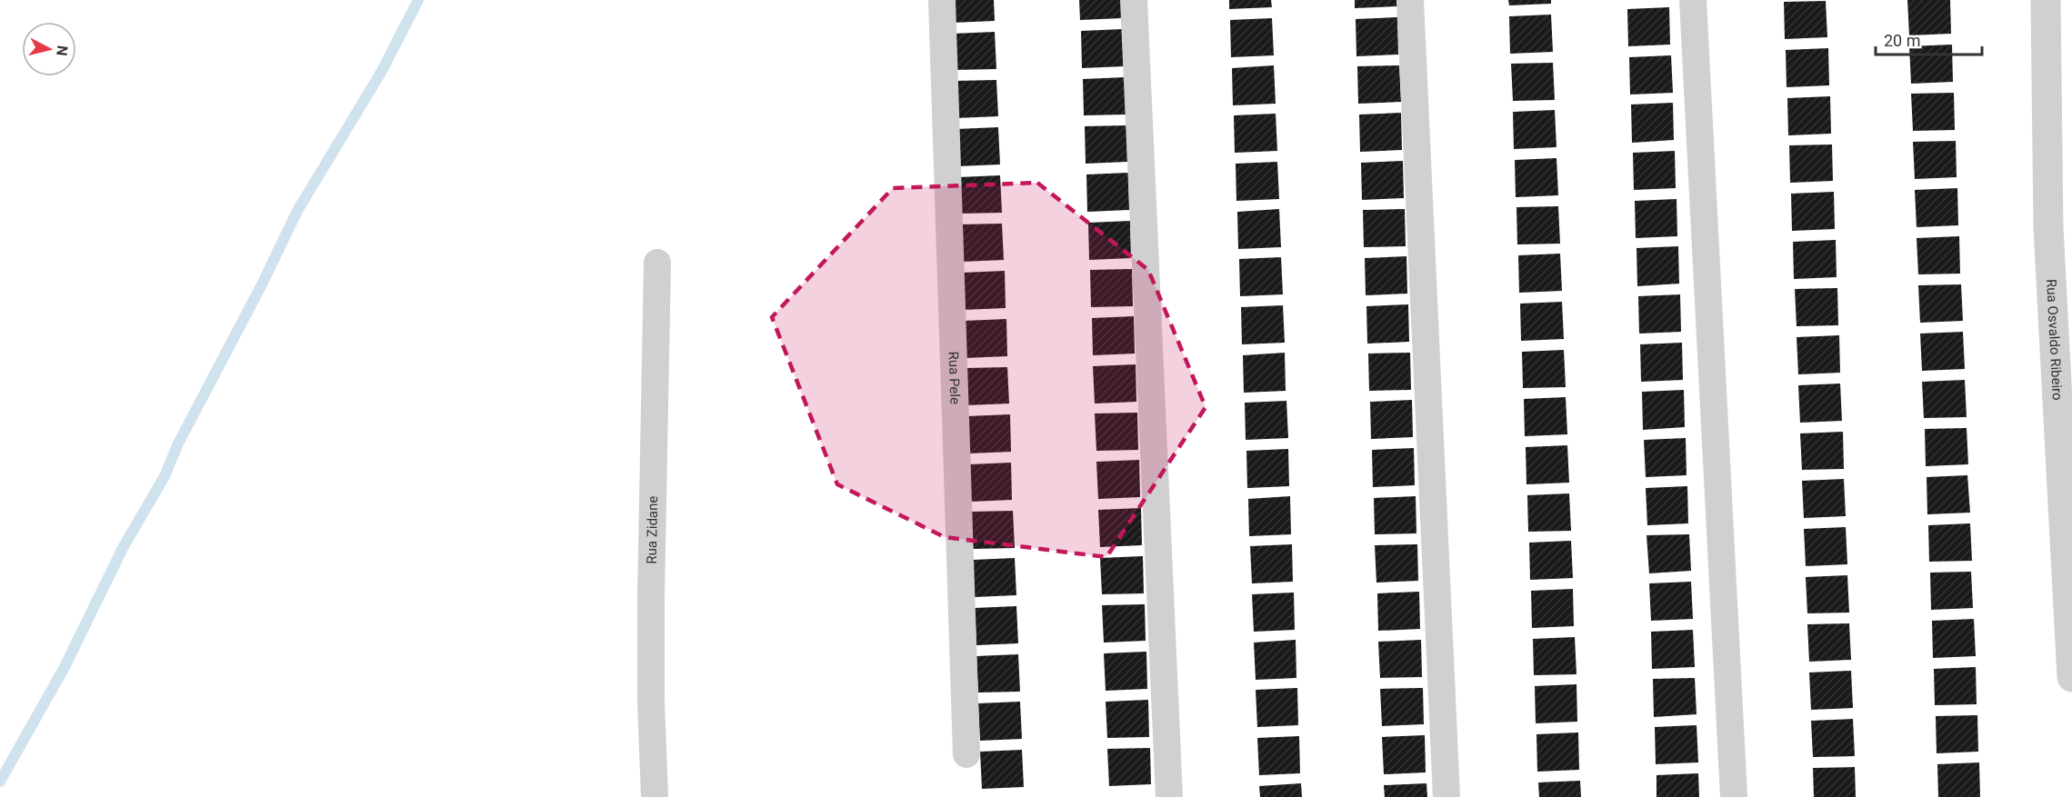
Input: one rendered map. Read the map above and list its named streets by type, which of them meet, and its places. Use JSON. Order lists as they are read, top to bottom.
{
  "streets": {
    "street": ["Rua Osvaldo Ribeiro", "Rua Pele", "Rua Zidane"]
  },
  "scale_bar": "20 m",
  "north": "right"
}
